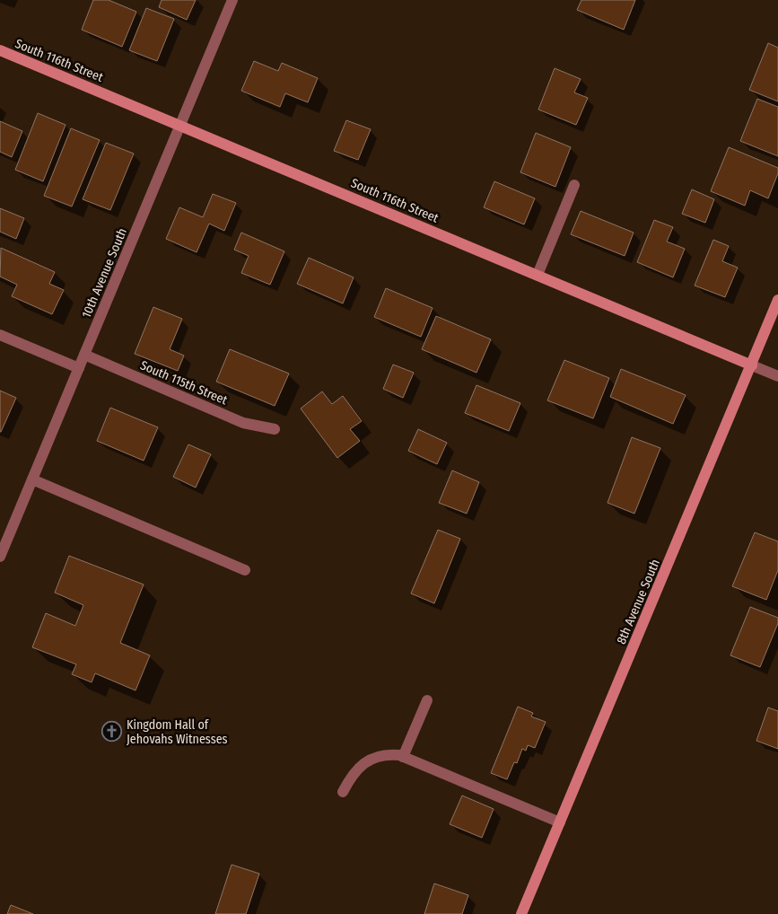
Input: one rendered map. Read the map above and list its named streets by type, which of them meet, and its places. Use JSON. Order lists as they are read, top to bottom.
{
  "streets": {
    "street": [
      "South 116th Street",
      "10th Avenue South",
      "South 115th Street",
      "8th Avenue South"
    ]
  },
  "crossings": [
    ["South 116th Street", "10th Avenue South"],
    ["South 116th Street", "8th Avenue South"],
    ["10th Avenue South", "South 115th Street"]
  ],
  "places": {
    "church": ["Kingdom Hall of Jehovahs Witnesses"]
  }
}
